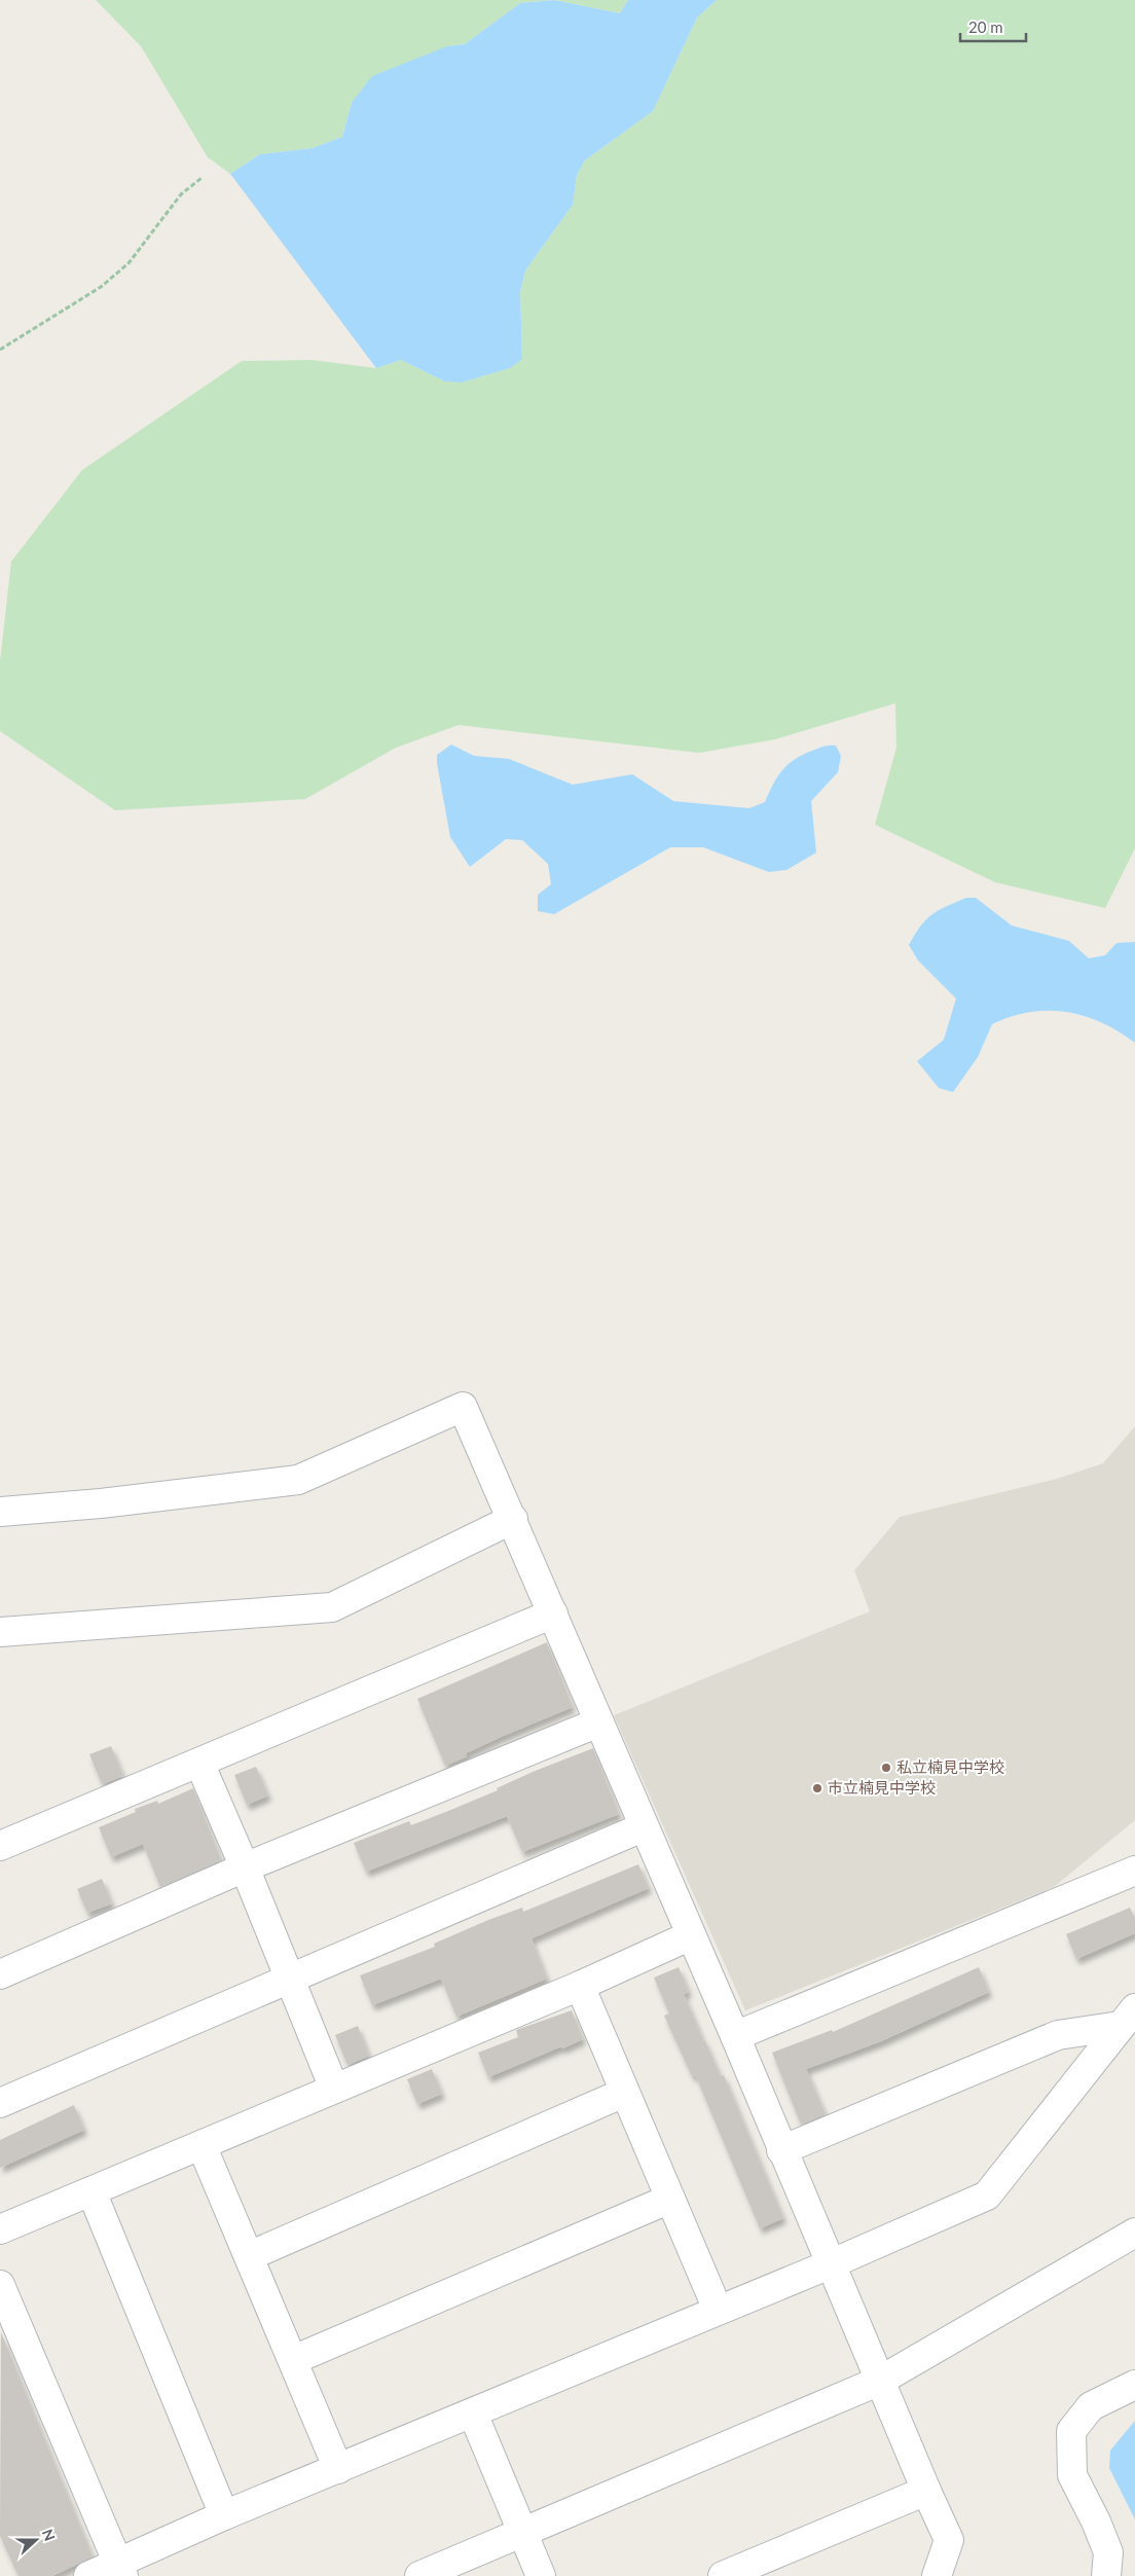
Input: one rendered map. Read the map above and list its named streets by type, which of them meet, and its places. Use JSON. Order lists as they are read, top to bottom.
{
  "places": ["私立楠見中学校", "市立楠見中学校"],
  "scale_bar": "20 m",
  "north": "right"
}
